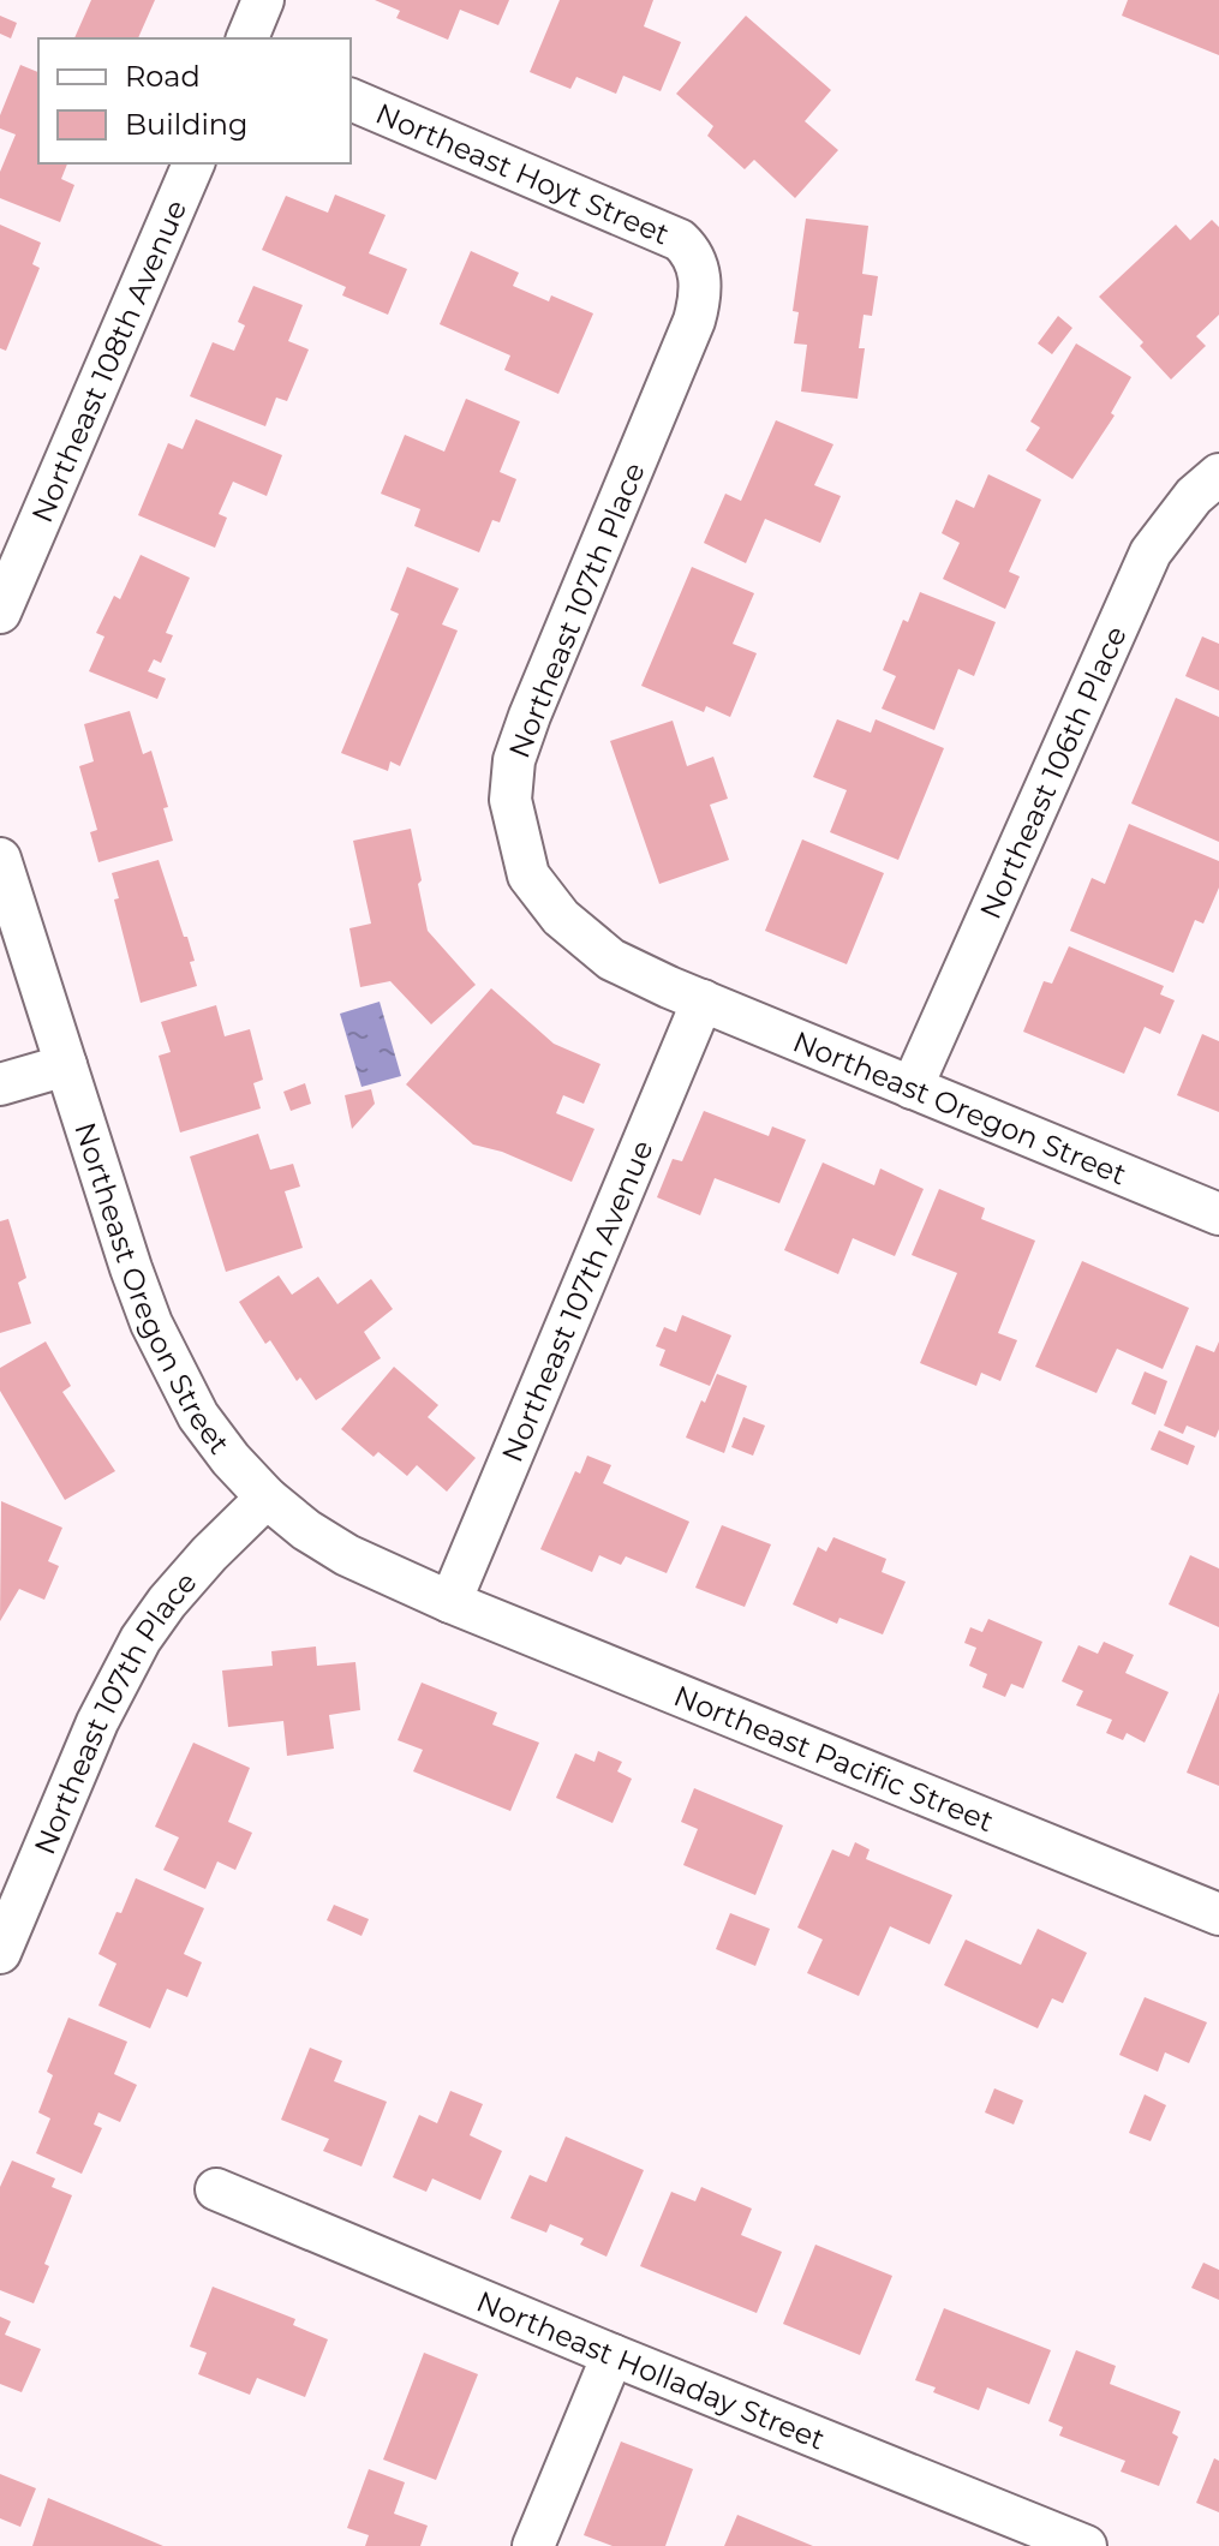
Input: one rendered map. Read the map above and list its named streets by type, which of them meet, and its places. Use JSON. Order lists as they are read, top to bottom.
{
  "streets": {
    "street": [
      "Northeast Hoyt Street",
      "Northeast 108th Avenue",
      "Northeast 107th Place",
      "Northeast 106th Place",
      "Northeast Oregon Street",
      "Northeast 107th Avenue",
      "Northeast Pacific Street",
      "Northeast Holladay Street"
    ]
  },
  "crossings": [
    ["Northeast Hoyt Street", "Northeast 107th Place"],
    ["Northeast 107th Place", "Northeast Oregon Street"],
    ["Northeast 107th Place", "Northeast 107th Avenue"],
    ["Northeast 106th Place", "Northeast Oregon Street"],
    ["Northeast Oregon Street", "Northeast 107th Avenue"],
    ["Northeast Oregon Street", "Northeast Pacific Street"],
    ["Northeast 107th Avenue", "Northeast Pacific Street"]
  ],
  "legend": ["Road", "Building"]
}
